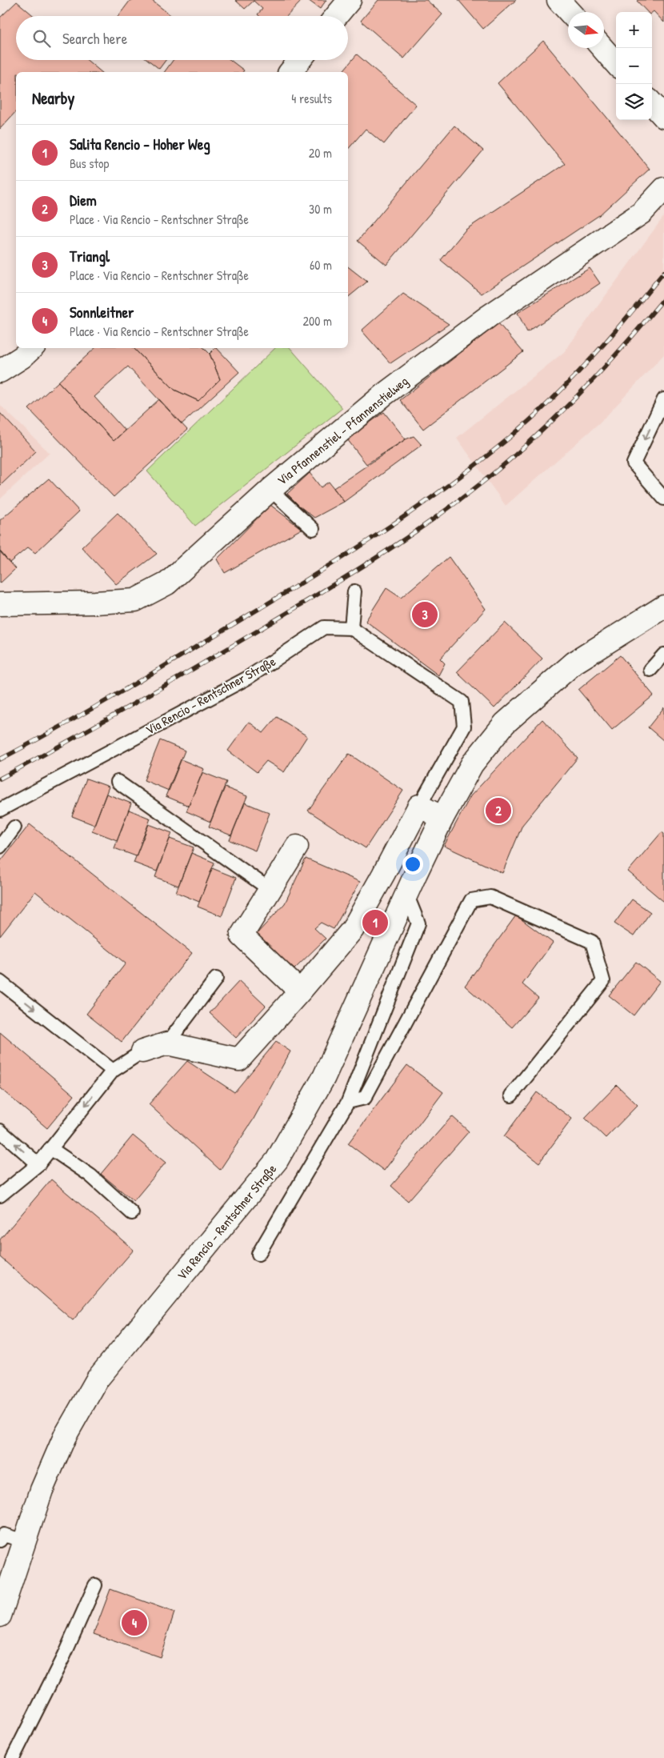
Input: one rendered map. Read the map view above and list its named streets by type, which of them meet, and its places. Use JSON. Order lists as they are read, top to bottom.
{
  "streets": {
    "street": ["Via Pfannenstiel - Pfannenstielweg", "Via Rencio - Rentschner Straße"]
  },
  "north": "right",
  "page": {
    "map_buttons": ["+", "−"],
    "search": "Search here",
    "heading": ["Nearby", "4 results"],
    "list": [
      {
        "mark": "1",
        "name": "Salita Rencio - Hoher Weg",
        "note": "Bus stop",
        "value": "20 m"
      },
      {
        "mark": "2",
        "name": "Diem",
        "note": "Place · Via Rencio - Rentschner Straße",
        "value": "30 m"
      },
      {
        "mark": "3",
        "name": "Triangl",
        "note": "Place · Via Rencio - Rentschner Straße",
        "value": "60 m"
      },
      {
        "mark": "4",
        "name": "Sonnleitner",
        "note": "Place · Via Rencio - Rentschner Straße",
        "value": "200 m"
      }
    ],
    "pins": [
      "3",
      "2",
      "1",
      "4"
    ]
  }
}
